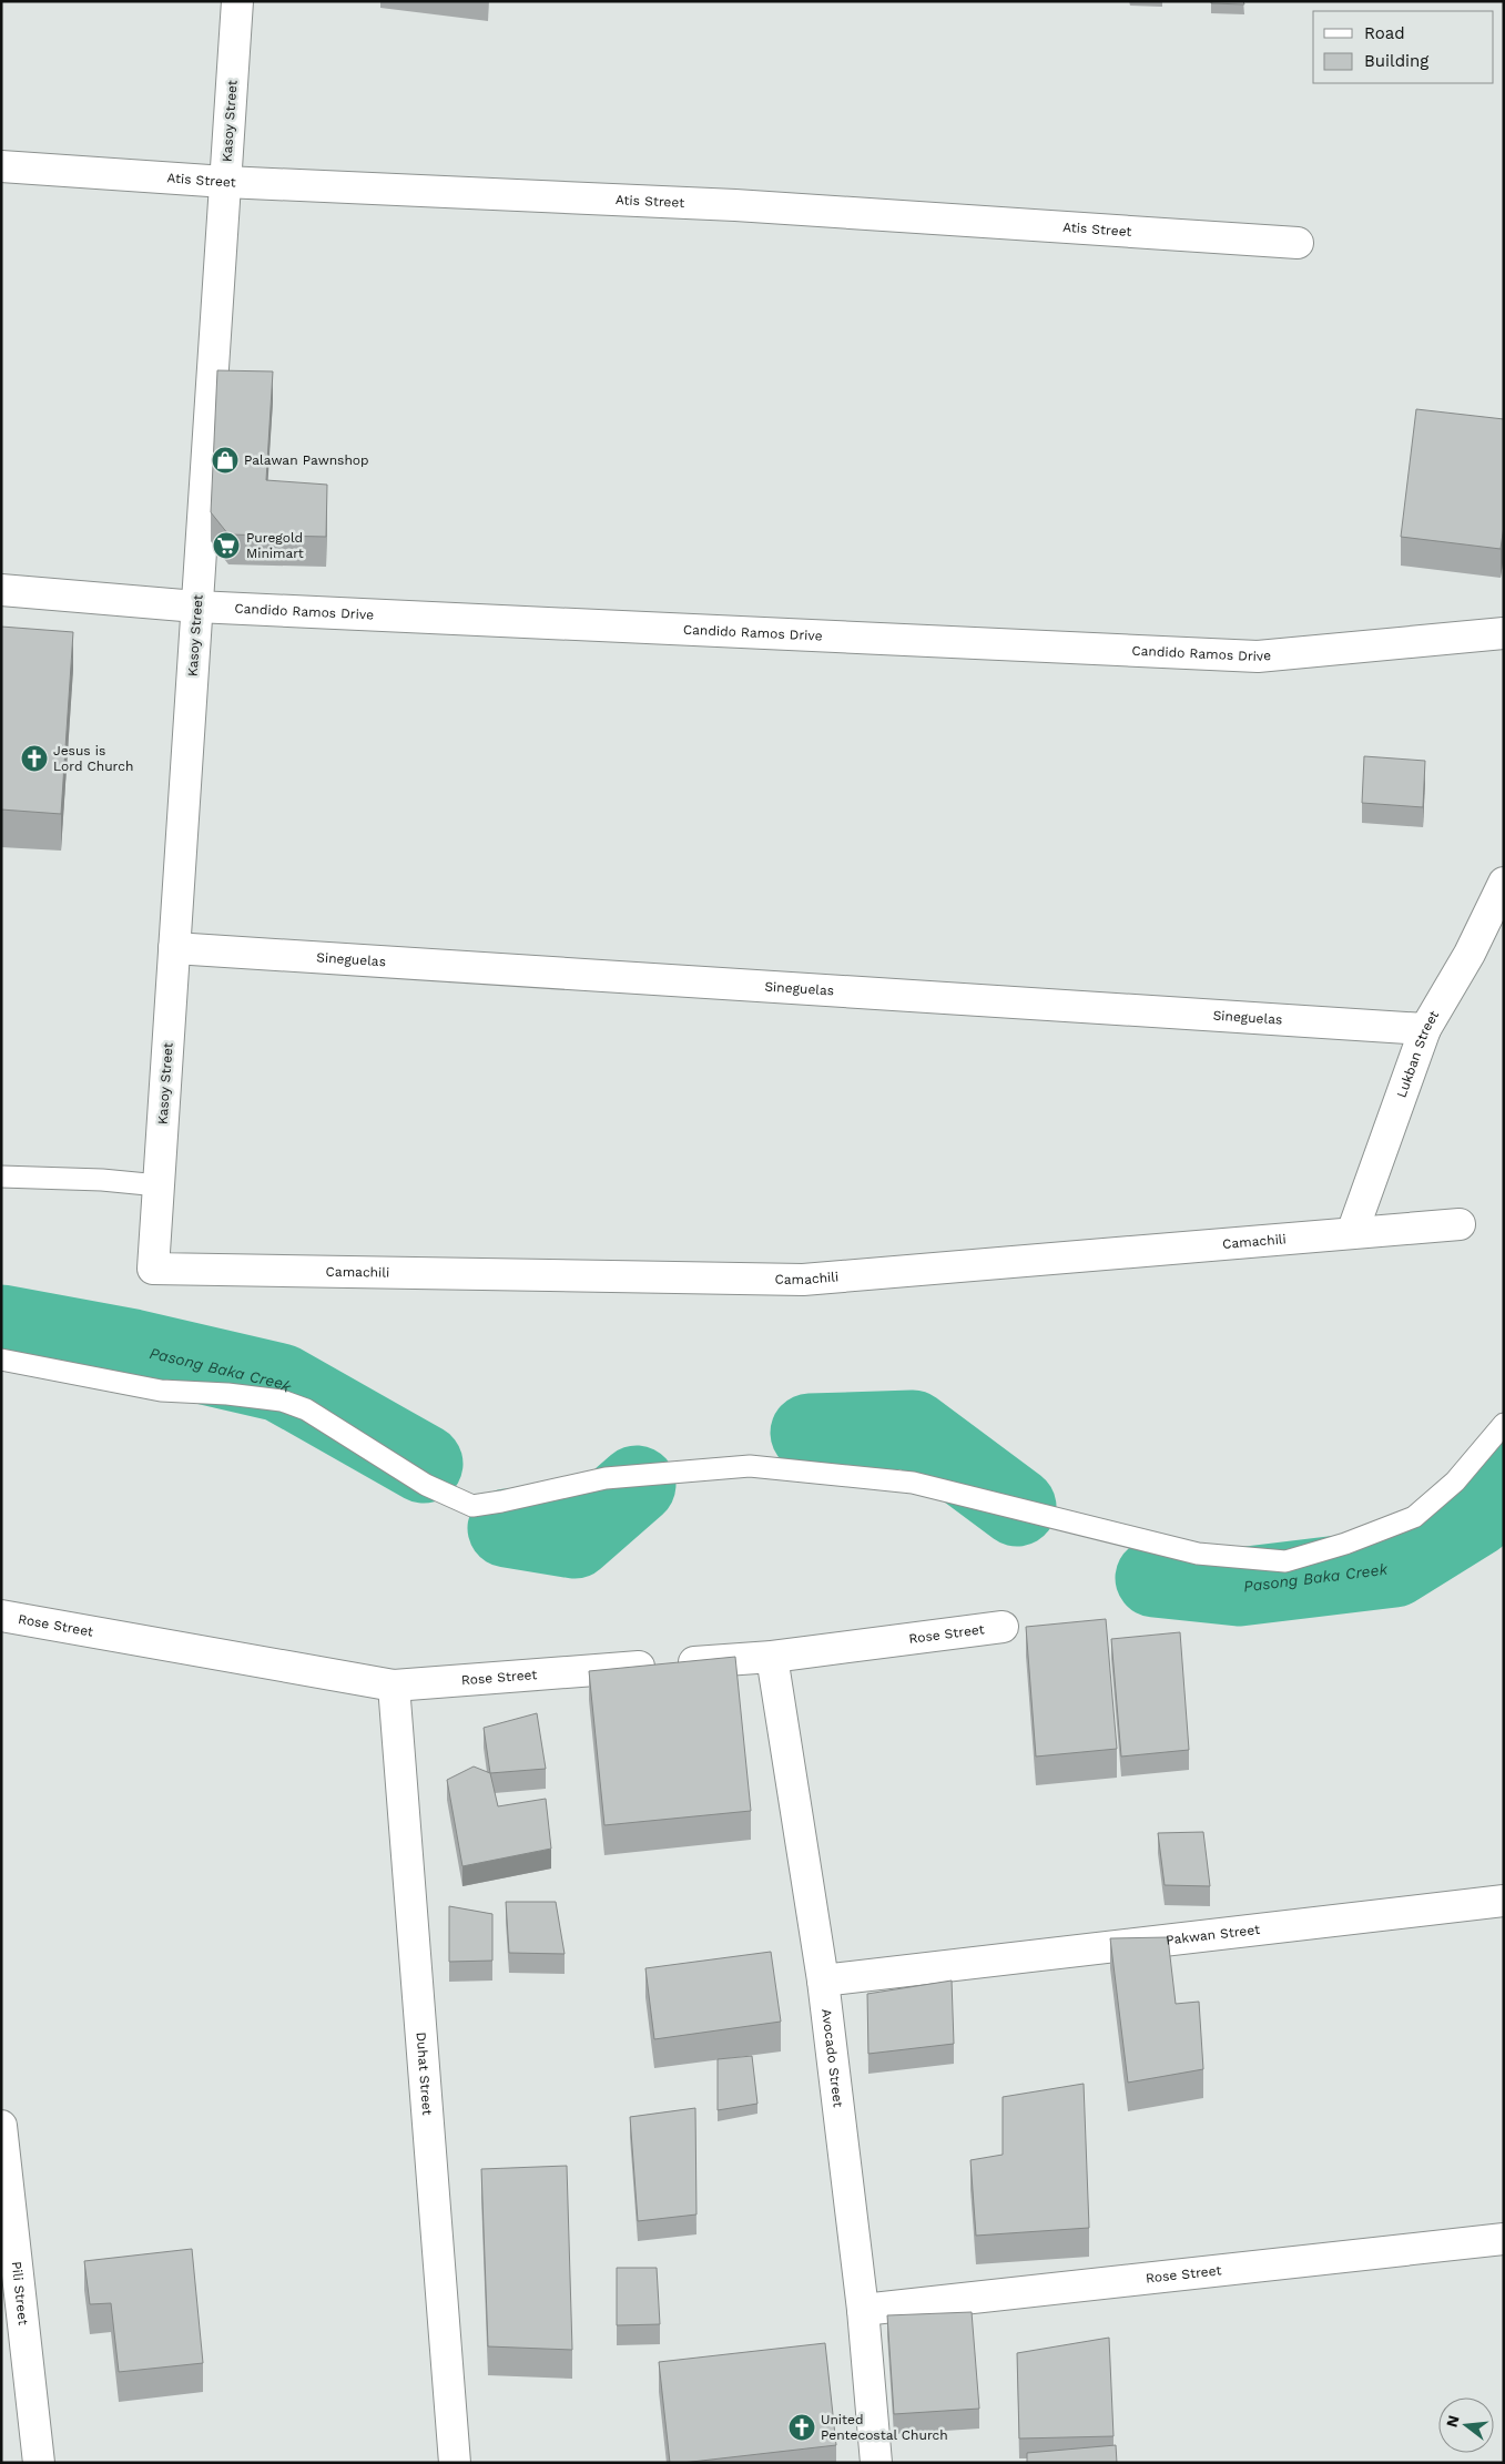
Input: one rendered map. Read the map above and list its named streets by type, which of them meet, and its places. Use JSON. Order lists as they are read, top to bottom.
{
  "streets": {
    "street": [
      "Kasoy Street",
      "Atis Street",
      "Candido Ramos Drive",
      "Sineguelas",
      "Lukban Street",
      "Camachili",
      "Rose Street",
      "Pakwan Street",
      "Avocado Street",
      "Duhat Street",
      "Pili Street"
    ]
  },
  "crossings": [
    ["Kasoy Street", "Atis Street"],
    ["Kasoy Street", "Candido Ramos Drive"],
    ["Kasoy Street", "Sineguelas"],
    ["Kasoy Street", "Camachili"],
    ["Sineguelas", "Lukban Street"],
    ["Lukban Street", "Camachili"],
    ["Rose Street", "Avocado Street"],
    ["Rose Street", "Duhat Street"],
    ["Pakwan Street", "Avocado Street"]
  ],
  "water": ["Pasong Baka Creek"],
  "places": {
    "shop": ["Palawan Pawnshop"],
    "supermarket": ["Puregold Minimart"],
    "church": ["Jesus is Lord Church", "United Pentecostal Church"]
  },
  "legend": ["Road", "Building"],
  "north": "left"
}
